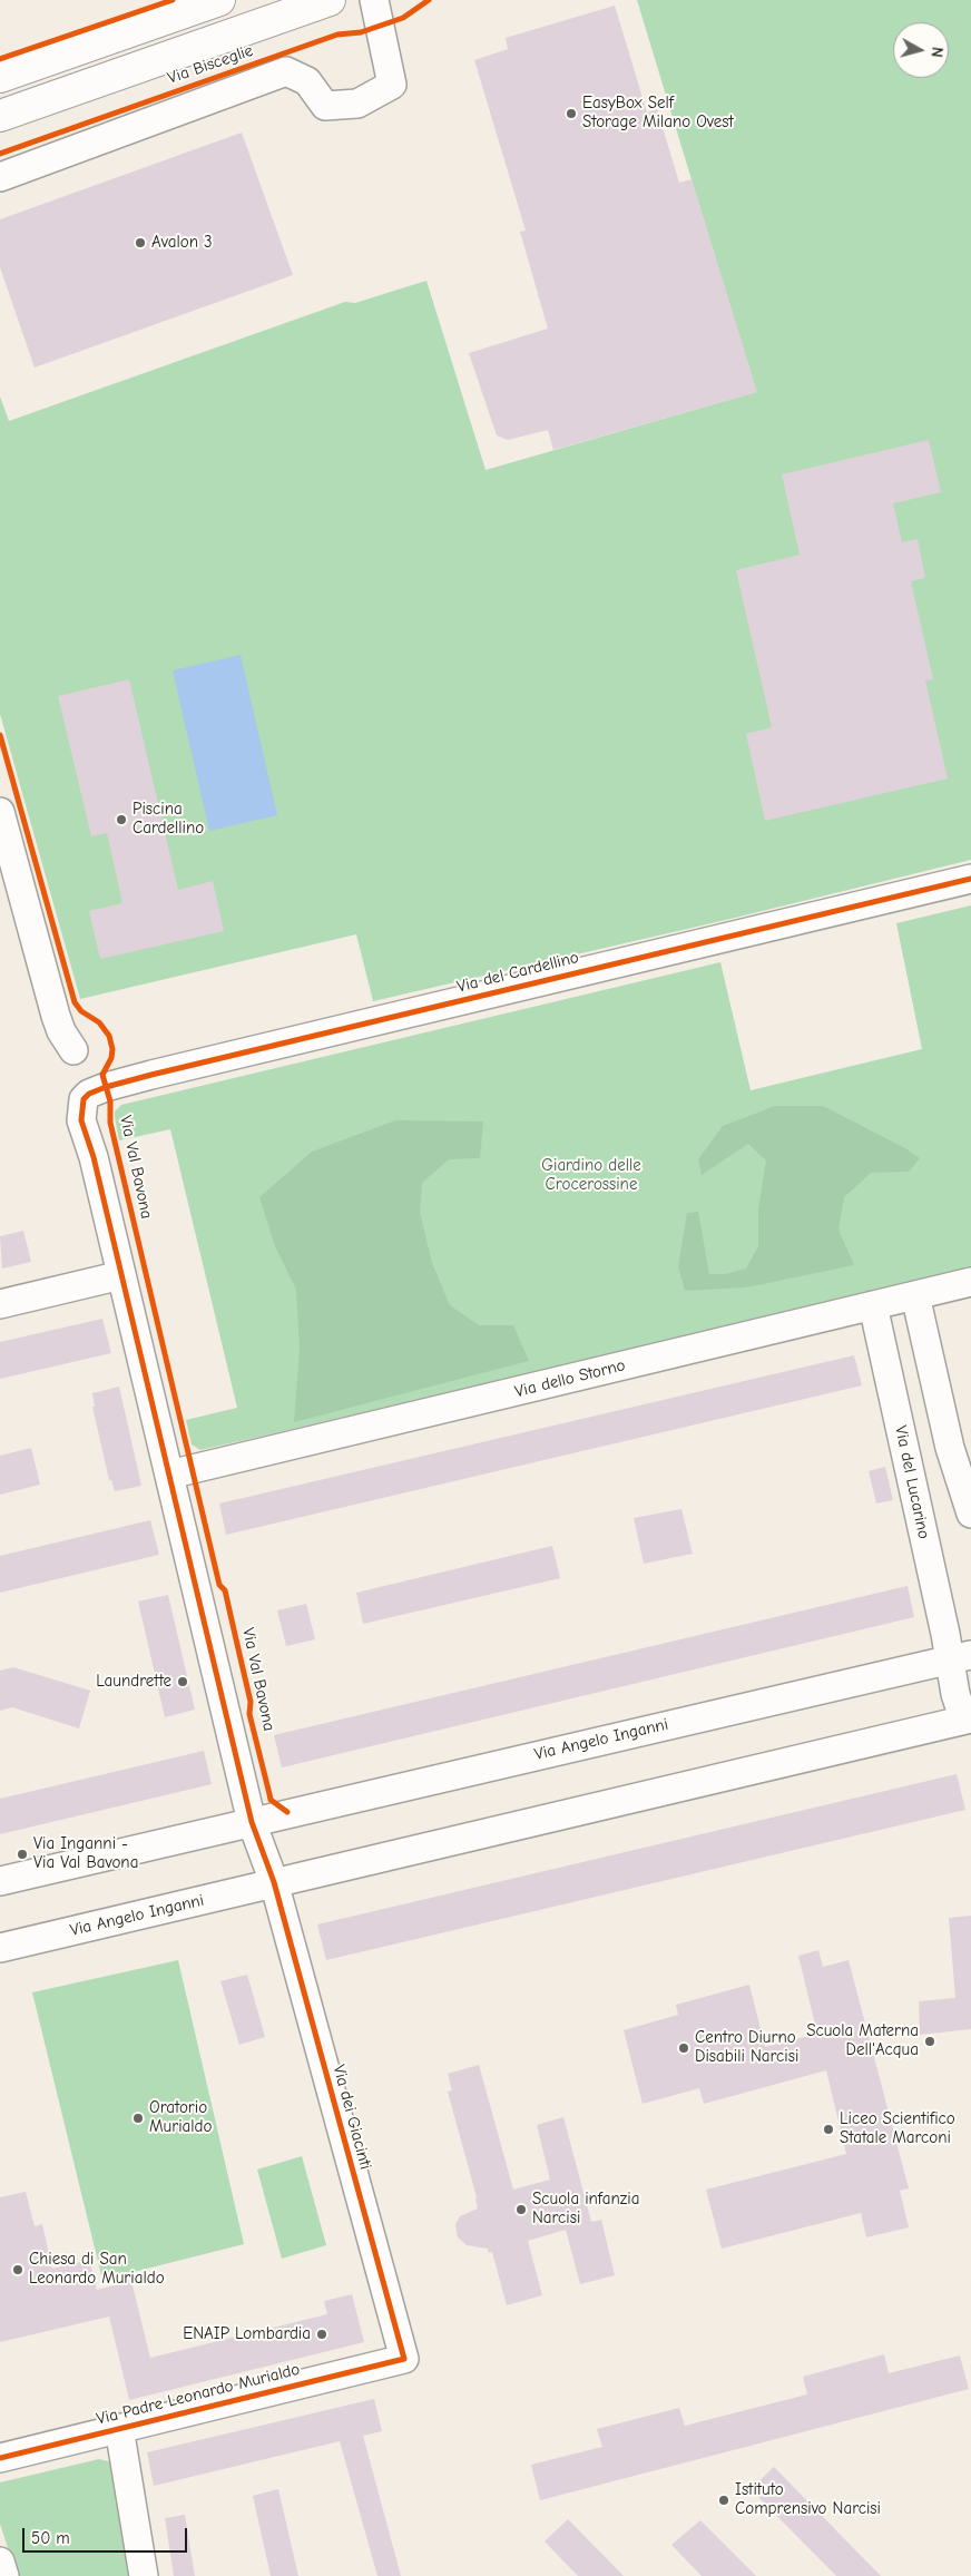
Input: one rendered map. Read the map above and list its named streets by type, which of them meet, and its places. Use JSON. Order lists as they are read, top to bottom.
{
  "streets": {
    "main road": ["Via Bisceglie"],
    "street": [
      "Via del Cardellino",
      "Via dello Storno",
      "Via del Lucarino",
      "Via Angelo Inganni",
      "Via dei Giacinti",
      "Via Padre Leonardo Murialdo"
    ],
    "cycle path": ["Via Val Bavona"]
  },
  "crossings": [
    ["Via dello Storno", "Via del Lucarino"],
    ["Via del Lucarino", "Via Angelo Inganni"],
    ["Via Angelo Inganni", "Via dei Giacinti"],
    ["Via dei Giacinti", "Via Padre Leonardo Murialdo"]
  ],
  "parks": ["Giardino delle Crocerossine"],
  "places": [
    "EasyBox Self Storage Milano Ovest",
    "Avalon 3",
    "Piscina Cardellino",
    "Laundrette",
    "Via Inganni - Via Val Bavona",
    "Scuola Materna Dell'Acqua",
    "Centro Diurno Disabili Narcisi",
    "Oratorio Murialdo",
    "Liceo Scientifico Statale Marconi",
    "Scuola infanzia Narcisi",
    "Chiesa di San Leonardo Murialdo",
    "ENAIP Lombardia",
    "Istituto Comprensivo Narcisi"
  ],
  "scale_bar": "50 m",
  "north": "right"
}
